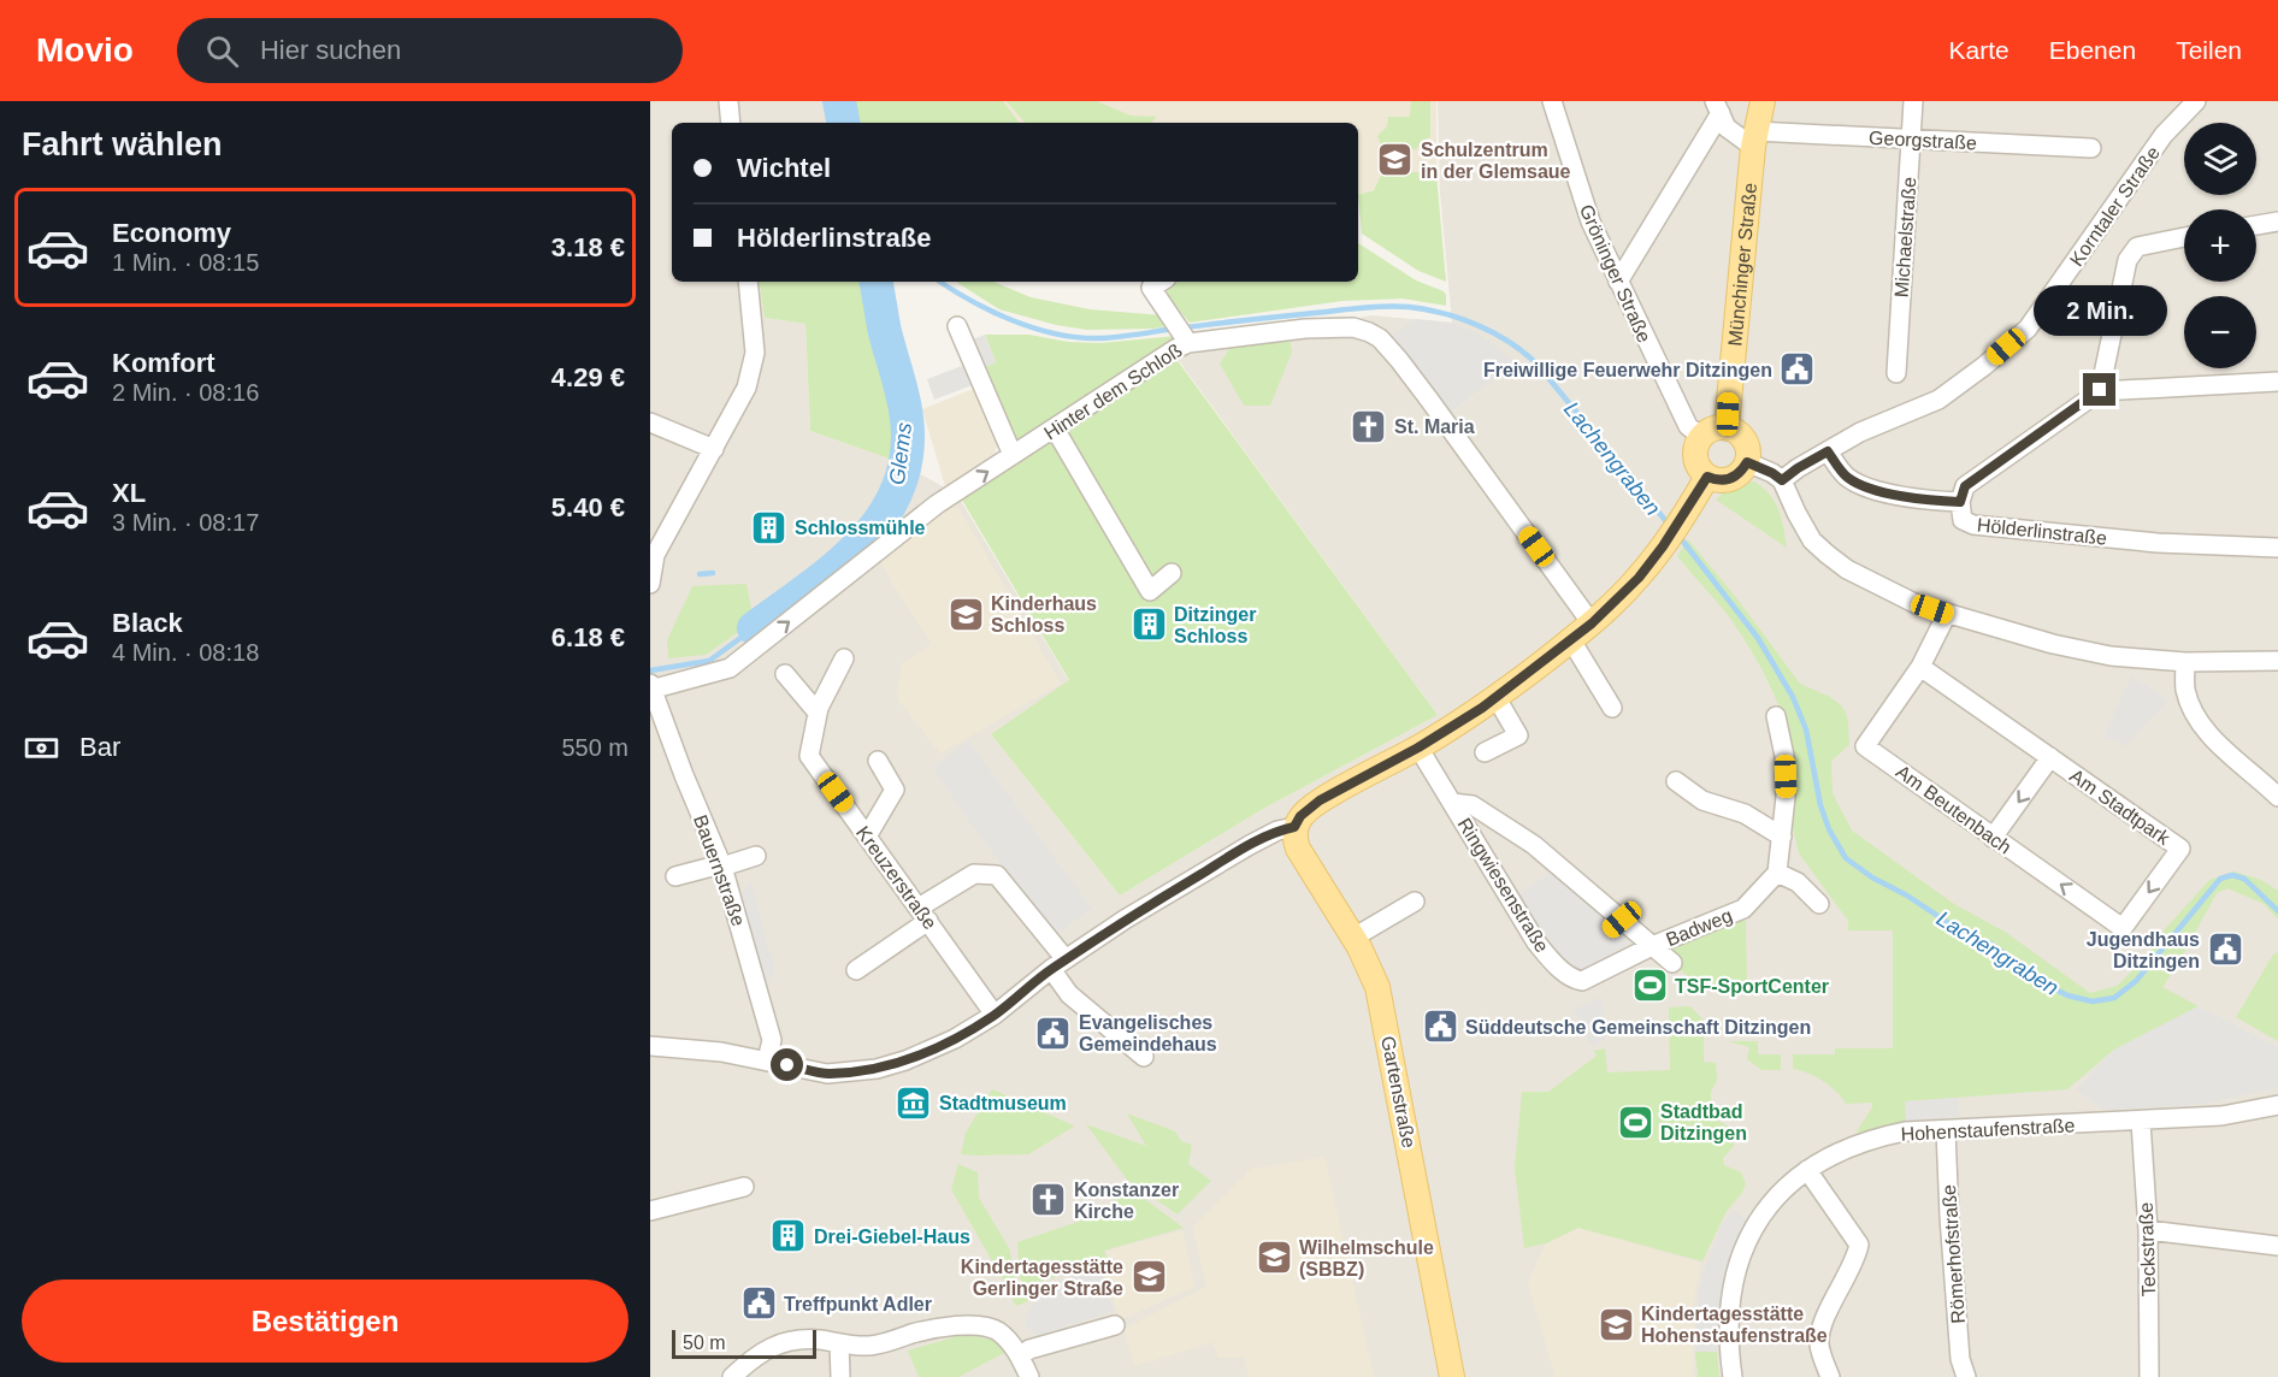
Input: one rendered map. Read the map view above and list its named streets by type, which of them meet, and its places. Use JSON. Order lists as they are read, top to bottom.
{
  "streets": {
    "main road": ["Münchinger Straße", "Gartenstraße"],
    "street": [
      "Georgstraße",
      "Korntaler Straße",
      "Michaelstraße",
      "Gröninger Straße",
      "Hinter dem Schloß",
      "Hölderlinstraße",
      "Am Stadtpark",
      "Am Beutenbach",
      "Bauernstraße",
      "Kreuzerstraße",
      "Ringwiesenstraße",
      "Badweg",
      "Hohenstaufenstraße",
      "Teckstraße",
      "Römerhofstraße"
    ]
  },
  "crossings": [
    ["Georgstraße", "Michaelstraße"],
    ["Georgstraße", "Münchinger Straße"],
    ["Münchinger Straße", "Gröninger Straße"],
    ["Hinter dem Schloß", "Bauernstraße"],
    ["Am Stadtpark", "Am Beutenbach"],
    ["Ringwiesenstraße", "Badweg"],
    ["Hohenstaufenstraße", "Teckstraße"],
    ["Hohenstaufenstraße", "Römerhofstraße"]
  ],
  "one_way": ["Hinter dem Schloß", "Am Beutenbach"],
  "water": ["Glems", "Lachengraben"],
  "places": {
    "school or university": [
      "Schulzentrum in der Glemsaue",
      "Kinderhaus Schloss",
      "Wilhelmschule (SBBZ)",
      "Kindertagesstätte Gerlinger Straße",
      "Kindertagesstätte Hohenstaufenstraße"
    ],
    "public building": [
      "Freiwillige Feuerwehr Ditzingen",
      "Jugendhaus Ditzingen",
      "Süddeutsche Gemeinschaft Ditzingen",
      "Evangelisches Gemeindehaus",
      "Treffpunkt Adler"
    ],
    "church": ["St. Maria", "Konstanzer Kirche"],
    "building": ["Schlossmühle", "Ditzinger Schloss", "Drei-Giebel-Haus"],
    "sports": ["TSF-SportCenter", "Stadtbad Ditzingen"],
    "museum": ["Stadtmuseum"]
  },
  "scale_bar": "50 m",
  "page": {
    "header": "Movio",
    "search": "Hier suchen",
    "nav": ["Karte", "Ebenen", "Teilen"],
    "heading": "Fahrt wählen",
    "map_buttons": ["+", "−"],
    "banner": ["Wichtel", "Hölderlinstraße"],
    "list": [
      {
        "name": "Economy",
        "note": "1 Min. · 08:15",
        "value": "3.18 €"
      },
      {
        "name": "Komfort",
        "note": "2 Min. · 08:16",
        "value": "4.29 €"
      },
      {
        "name": "XL",
        "note": "3 Min. · 08:17",
        "value": "5.40 €"
      },
      {
        "name": "Black",
        "note": "4 Min. · 08:18",
        "value": "6.18 €"
      }
    ],
    "bubble": "2 Min.",
    "pay": ["Bar", "550 m"],
    "buttons": "Bestätigen",
    "scale": "50 m"
  }
}
